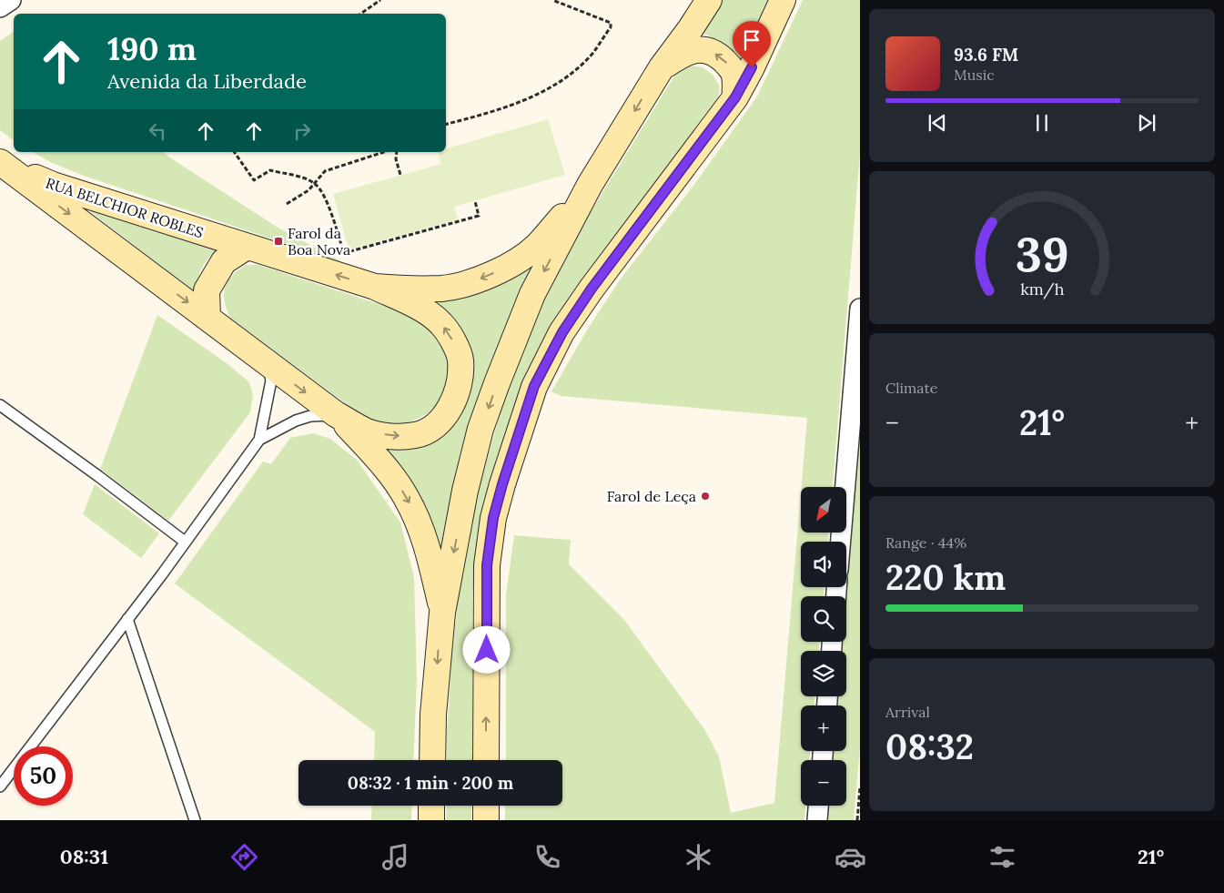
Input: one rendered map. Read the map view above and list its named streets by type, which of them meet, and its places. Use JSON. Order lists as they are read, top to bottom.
{
  "streets": {
    "main road": ["RUA BELCHIOR ROBLES"]
  },
  "places": {
    "transit": ["Farol da Boa Nova"],
    "other": ["Farol de Leça"]
  },
  "north": "bottom left",
  "page": {
    "turn": ["190 m", "Avenida da Liberdade"],
    "song": ["93.6 FM", "Music"],
    "tile": [
      "Climate",
      ["Range · 44%", "220 km"],
      ["Arrival", "08:32"]
    ],
    "heat": ["−", "21°", "+"],
    "map_buttons": ["+", "−"],
    "limit": "50",
    "trip": "08:32 · 1 min · 200 m",
    "tabs": ["08:31", "21°"],
    "gauge": ["39", "km/h"]
  }
}
